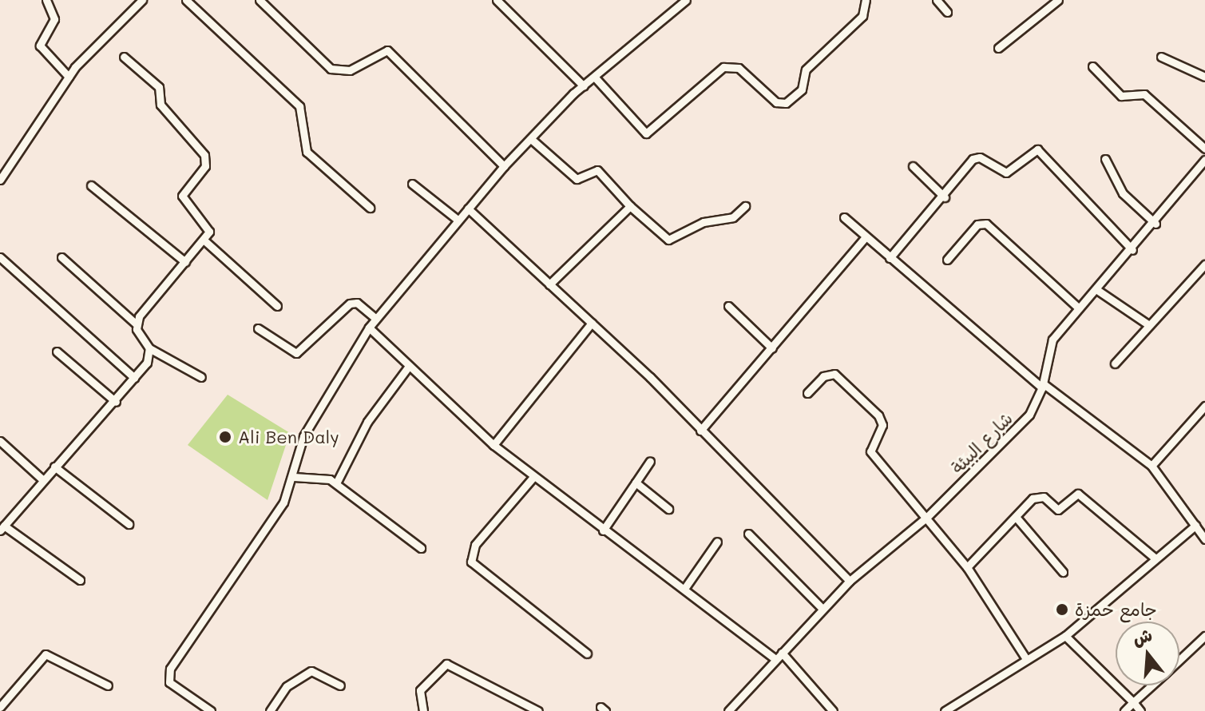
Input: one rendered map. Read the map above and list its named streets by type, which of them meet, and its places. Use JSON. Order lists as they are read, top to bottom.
{
  "streets": {
    "street": ["شارع البيئة"]
  },
  "places": ["Ali Ben Daly", "جامع حمزة"],
  "north": "top"
}
